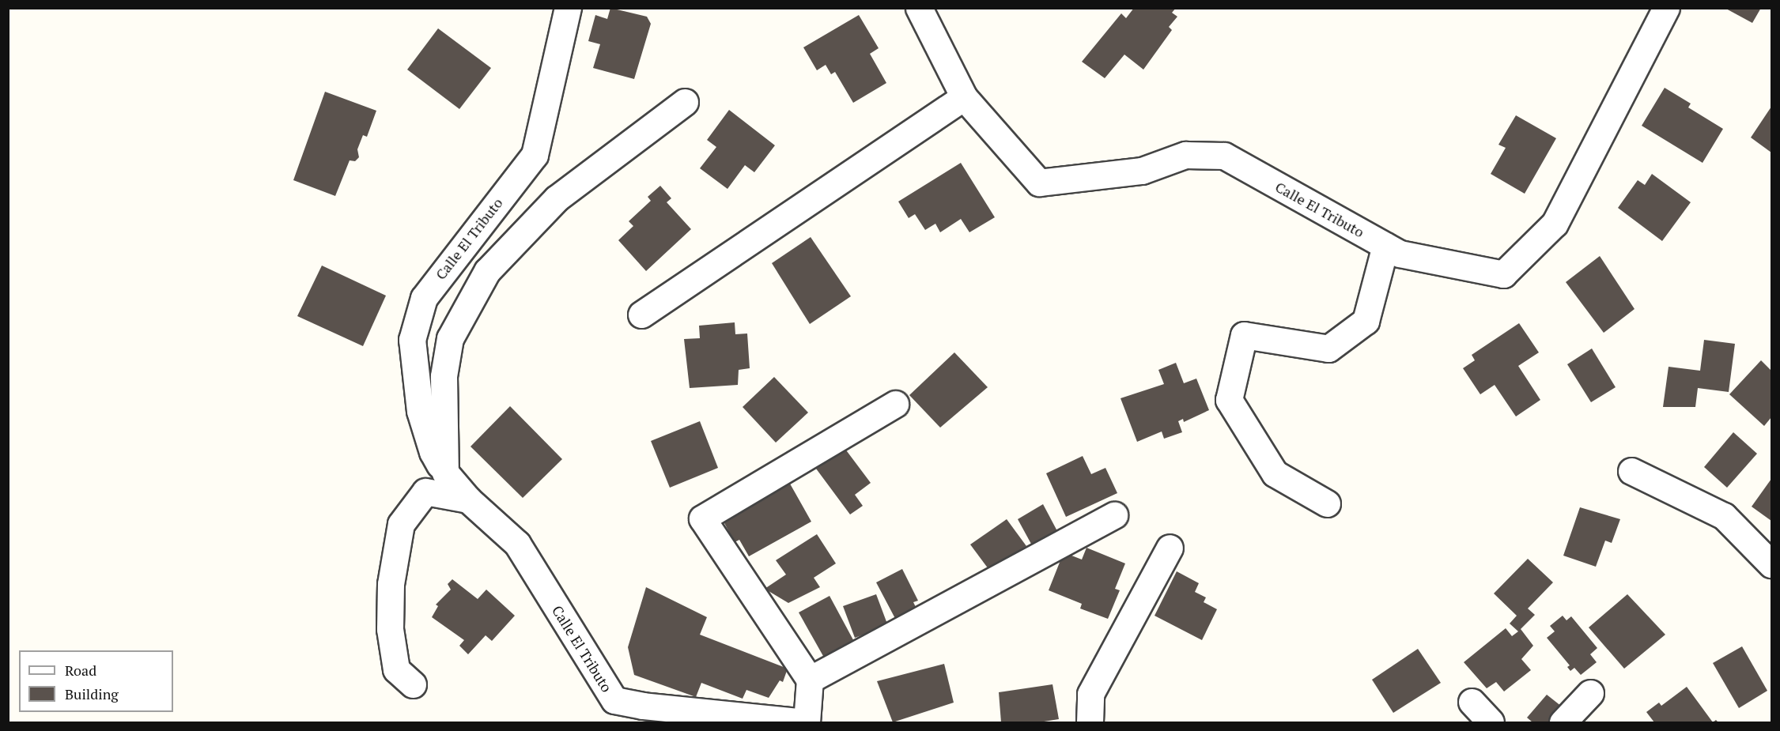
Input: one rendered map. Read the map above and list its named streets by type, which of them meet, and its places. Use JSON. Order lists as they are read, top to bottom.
{
  "streets": {
    "street": ["Calle El Tributo"]
  },
  "legend": ["Road", "Building"]
}
